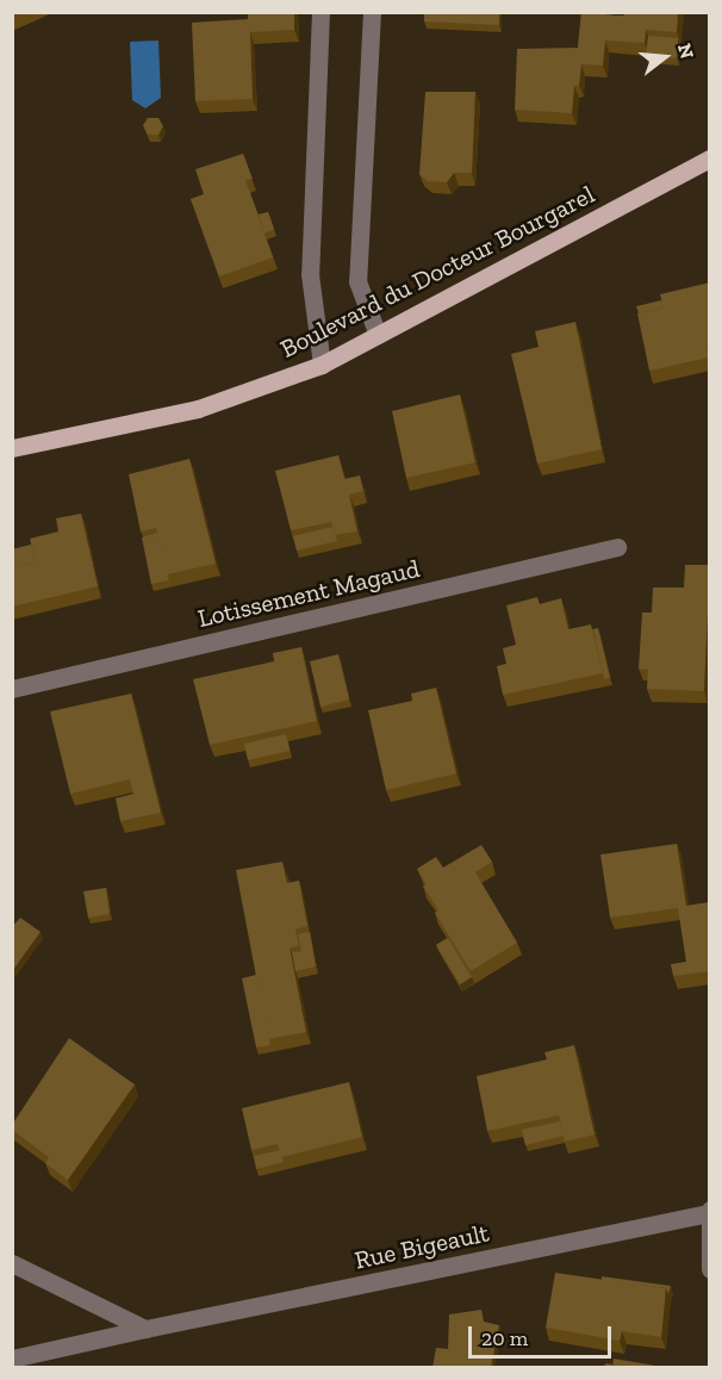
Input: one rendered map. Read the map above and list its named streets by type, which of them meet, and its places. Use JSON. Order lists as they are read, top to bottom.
{
  "streets": {
    "main road": ["Boulevard du Docteur Bourgarel"],
    "street": ["Lotissement Magaud", "Rue Bigeault"]
  },
  "scale_bar": "20 m",
  "north": "right"
}
